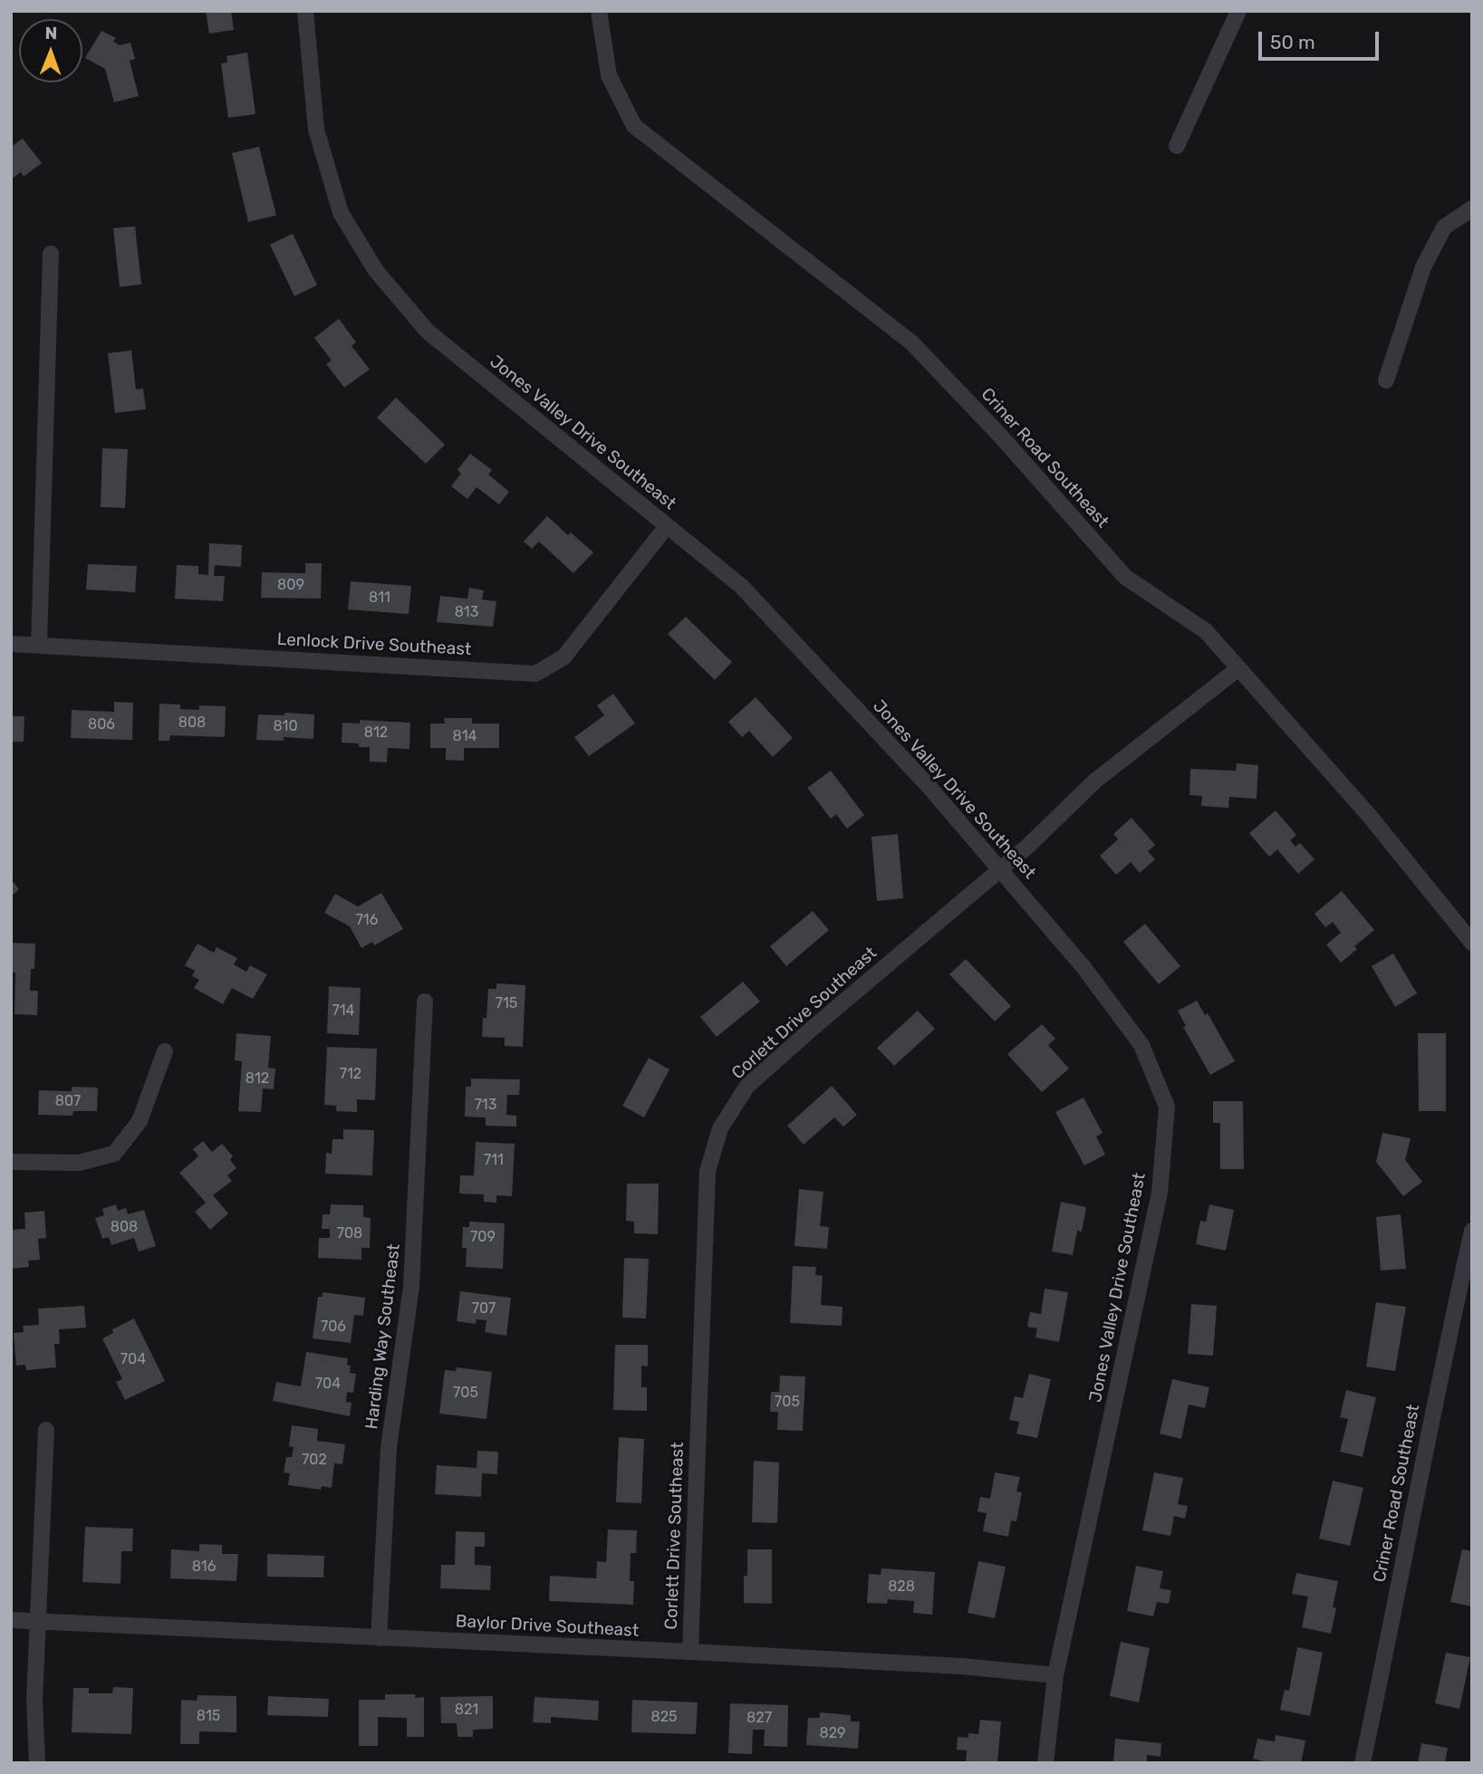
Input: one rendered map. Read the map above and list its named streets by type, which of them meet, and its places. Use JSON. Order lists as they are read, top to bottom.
{
  "streets": {
    "street": [
      "Jones Valley Drive Southeast",
      "Criner Road Southeast",
      "Lenlock Drive Southeast",
      "Corlett Drive Southeast",
      "Harding Way Southeast",
      "Baylor Drive Southeast"
    ]
  },
  "crossings": [
    ["Jones Valley Drive Southeast", "Lenlock Drive Southeast"],
    ["Jones Valley Drive Southeast", "Corlett Drive Southeast"],
    ["Jones Valley Drive Southeast", "Baylor Drive Southeast"],
    ["Criner Road Southeast", "Corlett Drive Southeast"],
    ["Corlett Drive Southeast", "Baylor Drive Southeast"],
    ["Harding Way Southeast", "Baylor Drive Southeast"]
  ],
  "house_numbers": [
    "809",
    "811",
    "813",
    "808",
    "806",
    "810",
    "812",
    "814",
    "716",
    "715",
    "714",
    "712",
    "812",
    "807",
    "713",
    "711",
    "808",
    "708",
    "709",
    "707",
    "706",
    "704",
    "704",
    "705",
    "705",
    "702",
    "816",
    "828",
    "821",
    "815",
    "825",
    "827",
    "829"
  ],
  "scale_bar": "50 m",
  "north": "top"
}
